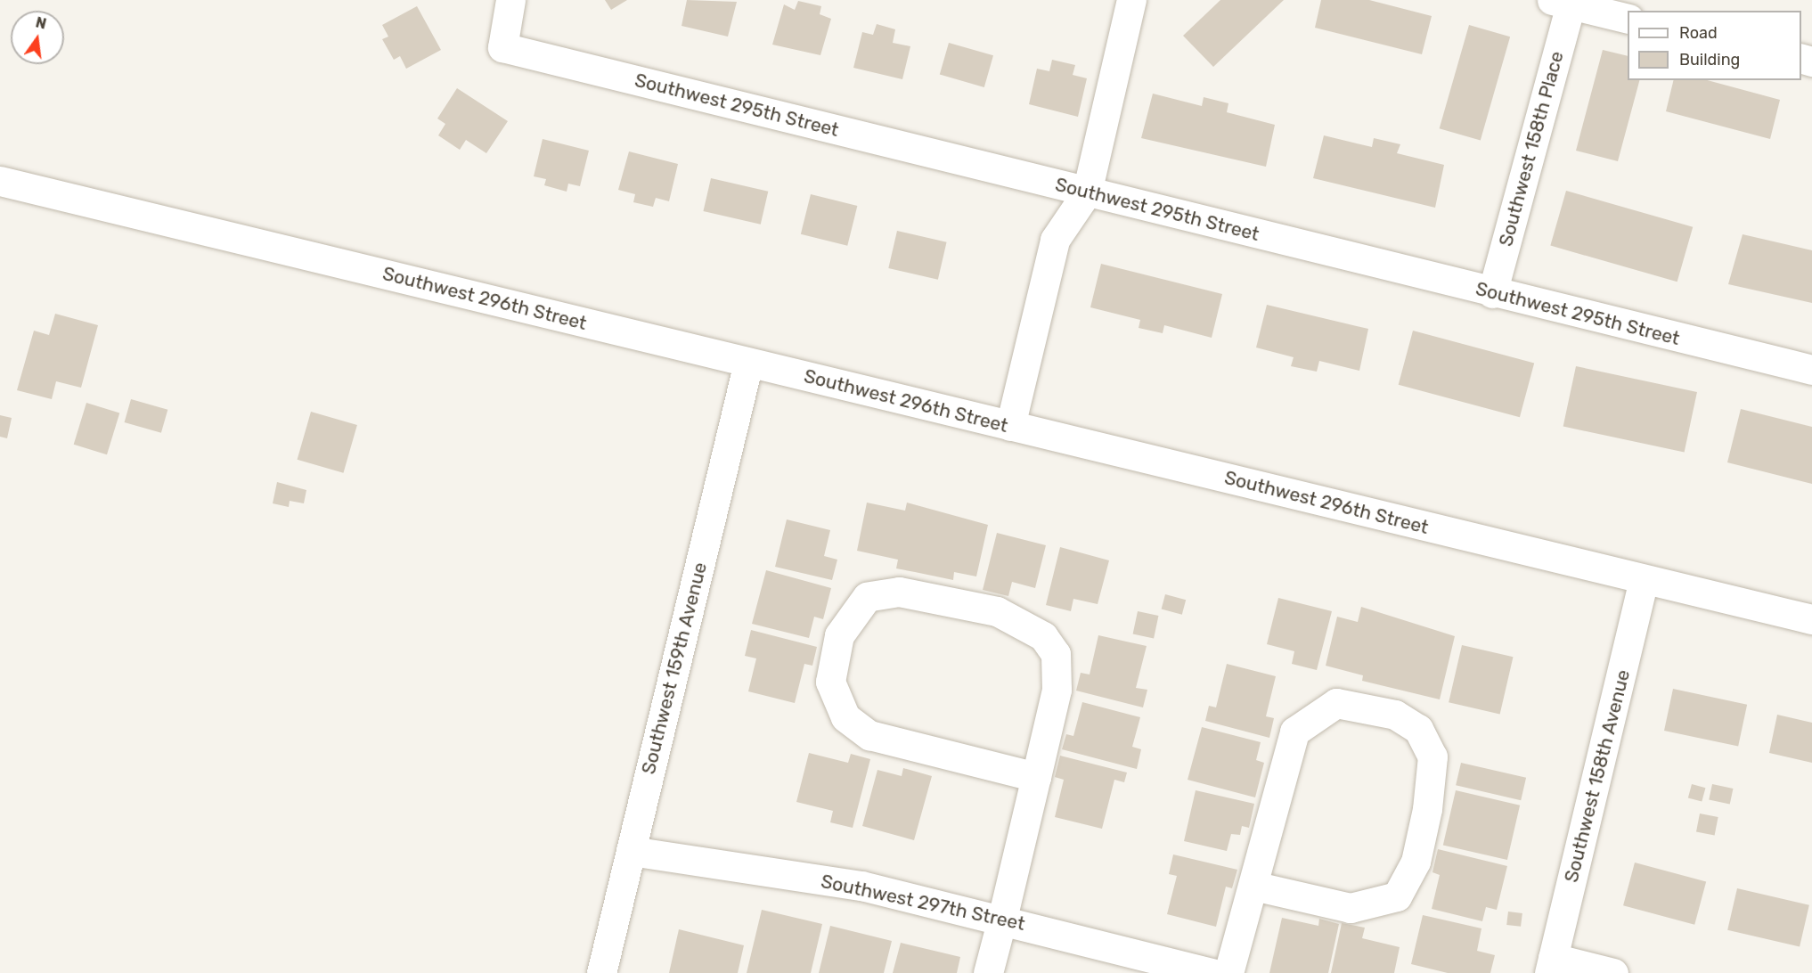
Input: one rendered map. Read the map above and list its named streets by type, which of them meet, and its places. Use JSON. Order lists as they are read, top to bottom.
{
  "streets": {
    "street": [
      "Southwest 295th Street",
      "Southwest 158th Place",
      "Southwest 296th Street",
      "Southwest 159th Avenue",
      "Southwest 158th Avenue",
      "Southwest 297th Street"
    ]
  },
  "crossings": [
    ["Southwest 295th Street", "Southwest 158th Place"],
    ["Southwest 296th Street", "Southwest 159th Avenue"],
    ["Southwest 296th Street", "Southwest 158th Avenue"],
    ["Southwest 159th Avenue", "Southwest 297th Street"]
  ],
  "legend": ["Road", "Building"],
  "north": "top"
}
